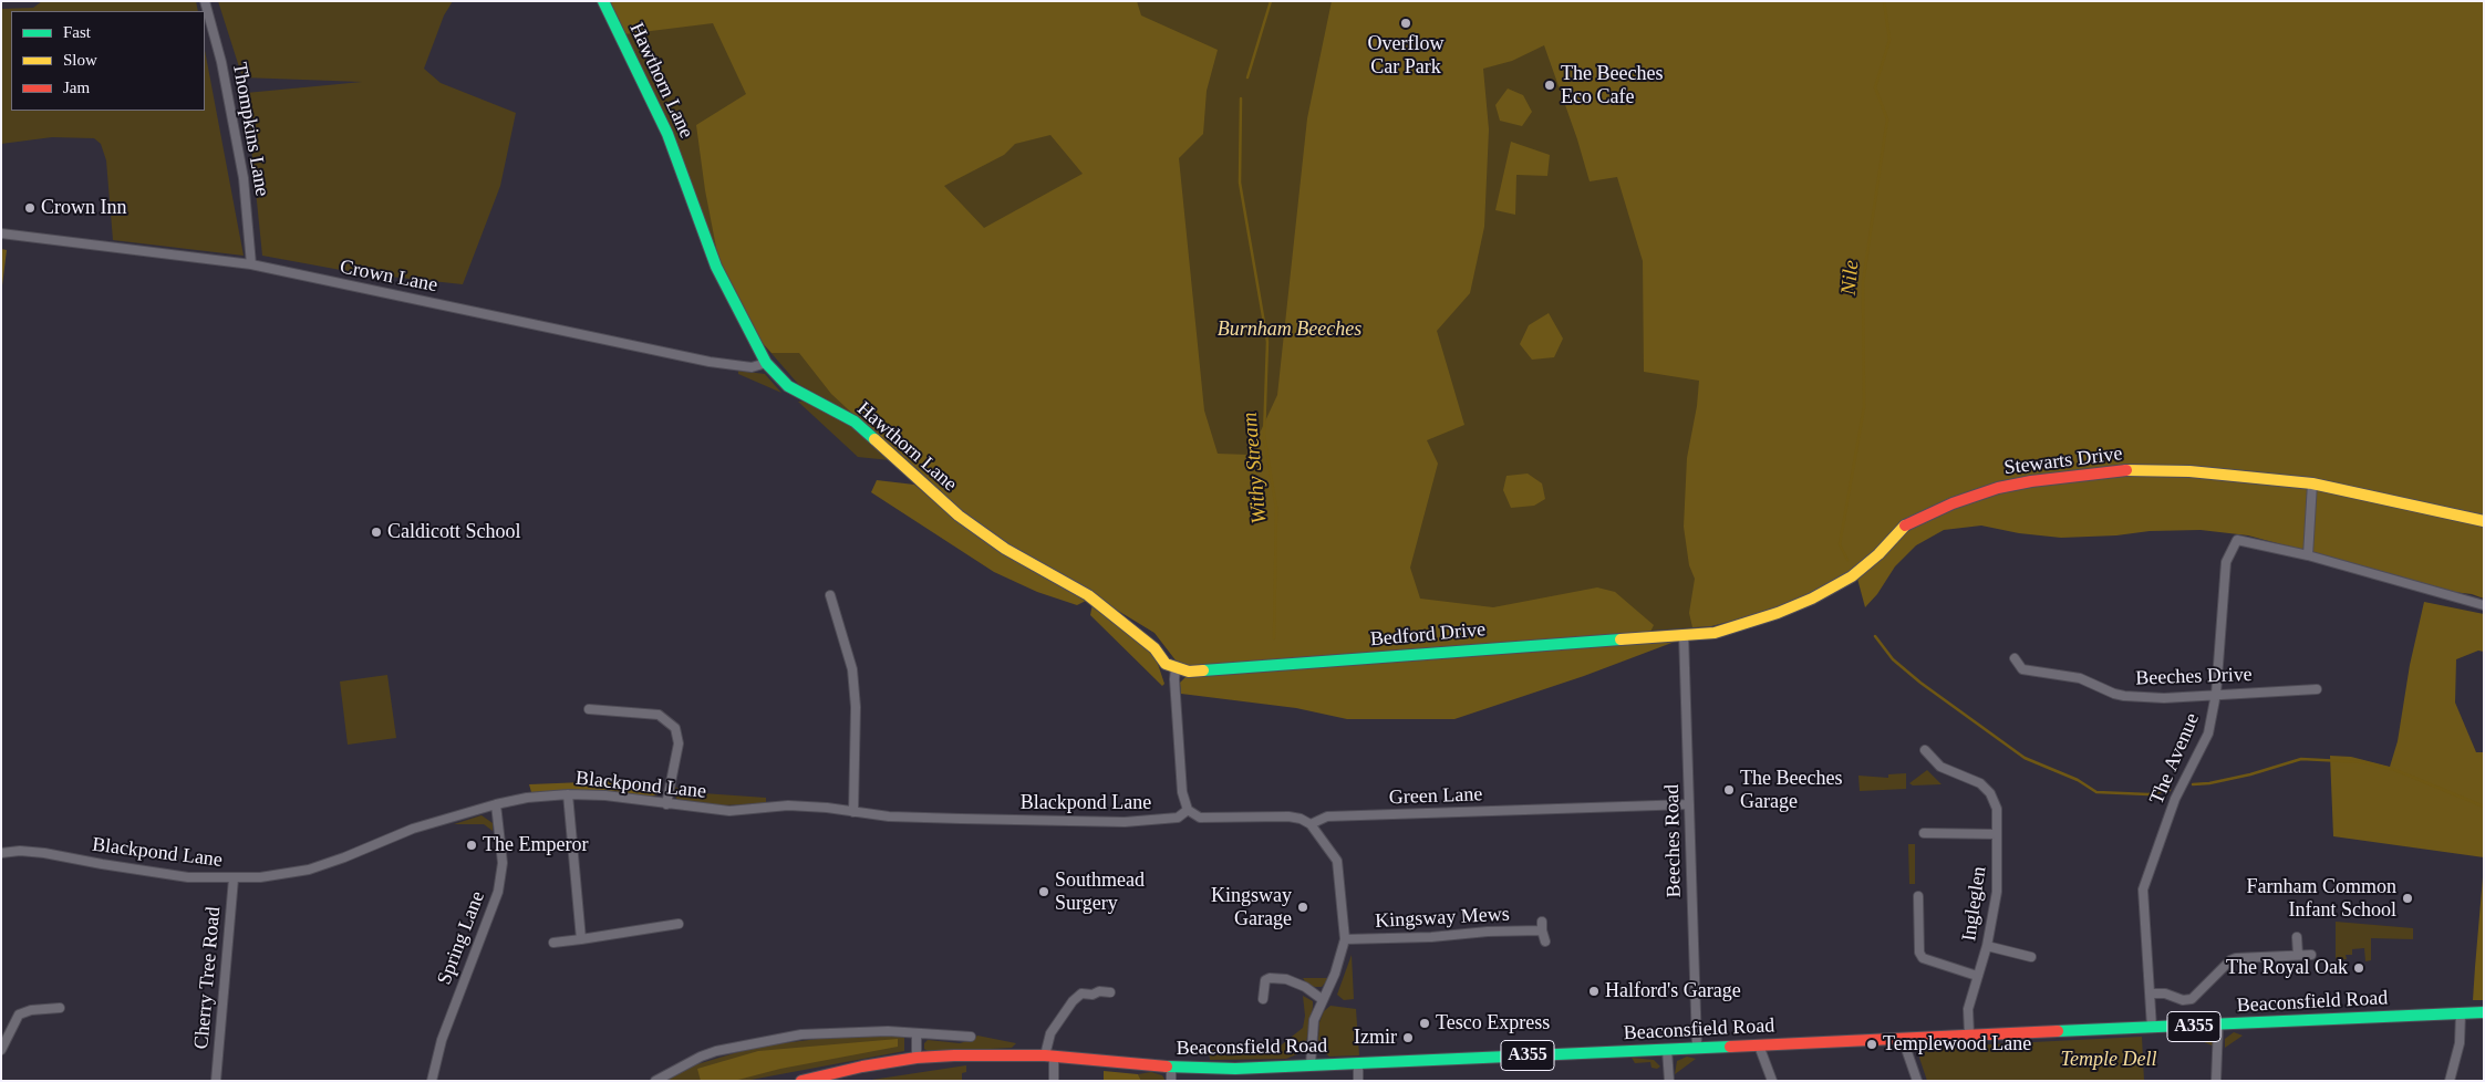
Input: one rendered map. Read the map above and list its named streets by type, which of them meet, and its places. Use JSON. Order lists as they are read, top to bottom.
{
  "streets": {
    "street": [
      "Hawthorn Lane",
      "Thompkins Lane",
      "Crown Lane",
      "Stewarts Drive",
      "Bedford Drive",
      "Beeches Drive",
      "The Avenue",
      "Blackpond Lane",
      "Green Lane",
      "Beeches Road",
      "Ingleglen",
      "Kingsway Mews",
      "Spring Lane",
      "Cherry Tree Road",
      "Beaconsfield Road",
      "A355"
    ]
  },
  "crossings": [
    ["Hawthorn Lane", "Crown Lane"],
    ["Hawthorn Lane", "Bedford Drive"],
    ["Thompkins Lane", "Crown Lane"],
    ["Stewarts Drive", "Bedford Drive"],
    ["Stewarts Drive", "Beeches Road"],
    ["Bedford Drive", "Beeches Road"],
    ["Beeches Drive", "The Avenue"],
    ["The Avenue", "Beaconsfield Road"],
    ["Blackpond Lane", "Spring Lane"],
    ["Blackpond Lane", "Cherry Tree Road"],
    ["Green Lane", "Beeches Road"],
    ["Beeches Road", "Beaconsfield Road"],
    ["Ingleglen", "Beaconsfield Road"]
  ],
  "water": ["Nile", "Withy Stream"],
  "parks": ["Burnham Beeches", "Temple Dell"],
  "places": [
    "Overflow Car Park",
    "The Beeches Eco Cafe",
    "Crown Inn",
    "Caldicott School",
    "The Beeches Garage",
    "The Emperor",
    "Southmead Surgery",
    "Farnham Common Infant School",
    "Kingsway Garage",
    "The Royal Oak",
    "Halford's Garage",
    "Tesco Express",
    "Izmir",
    "Templewood Lane"
  ],
  "legend": ["Fast", "Slow", "Jam"]
}
